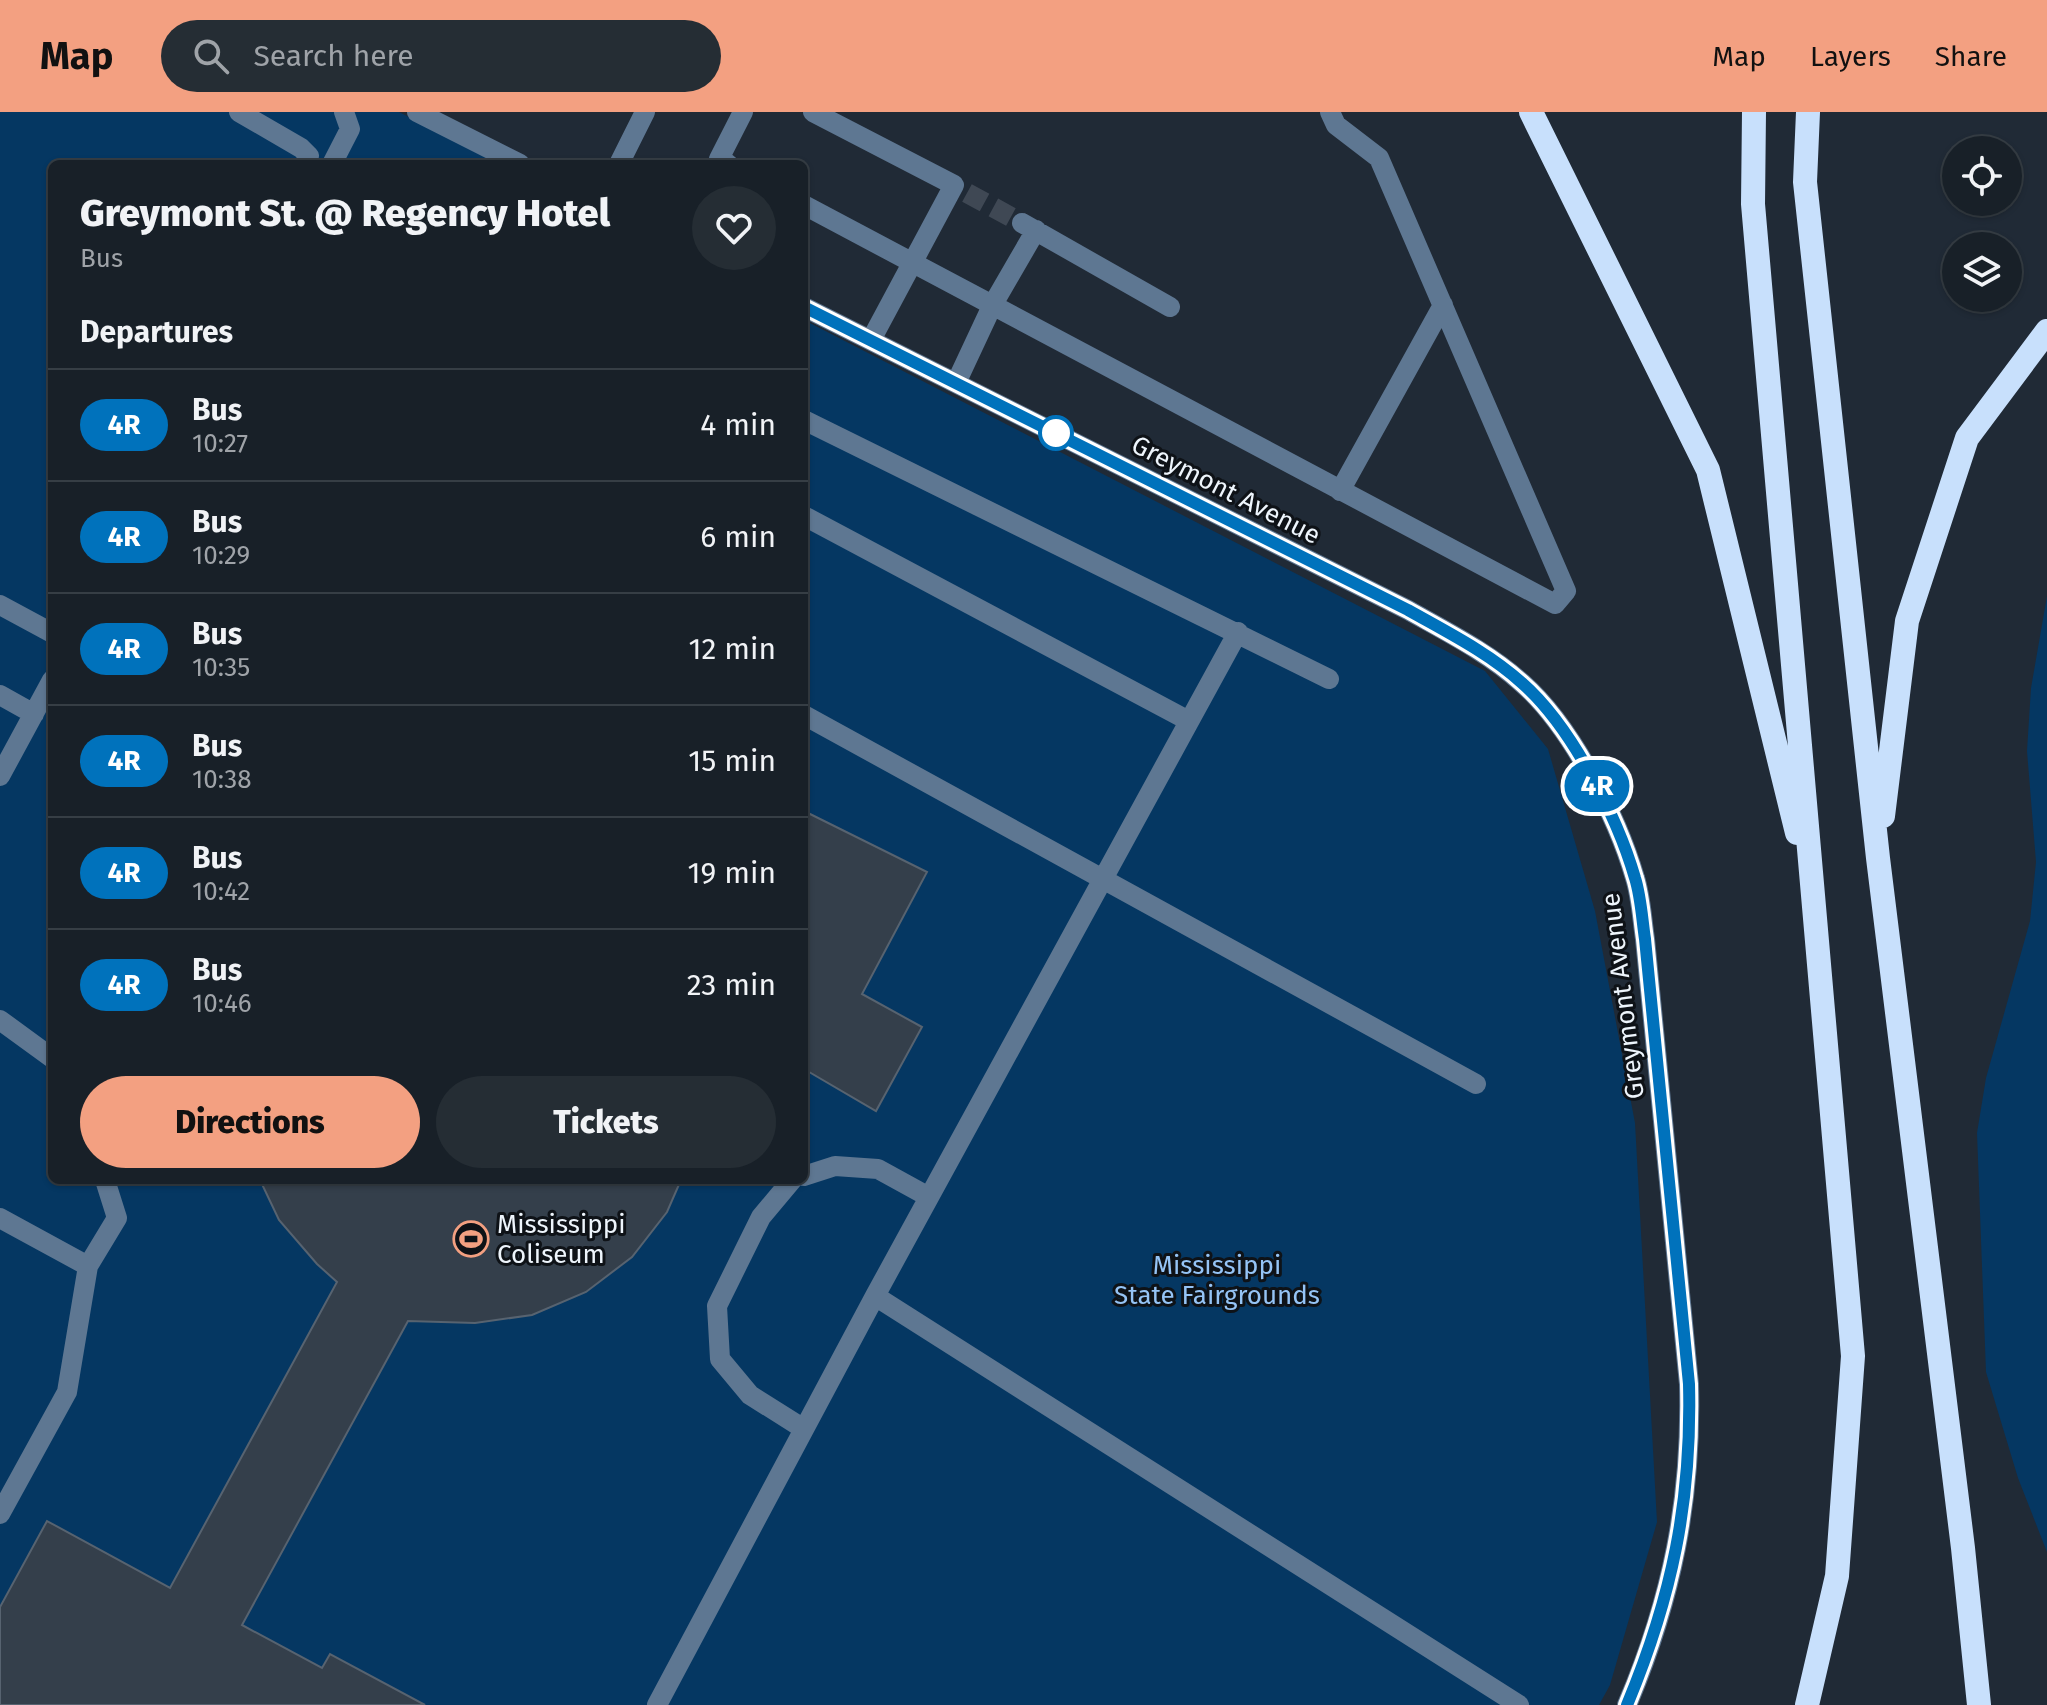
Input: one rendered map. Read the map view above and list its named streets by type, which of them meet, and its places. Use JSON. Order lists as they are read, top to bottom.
{
  "streets": {
    "street": ["Greymont Avenue"]
  },
  "parks": ["Mississippi State Fairgrounds"],
  "places": {
    "sports": ["Mississippi Coliseum"]
  },
  "lines": ["bus line 4R"],
  "page": {
    "header": "Map",
    "search": "Search here",
    "nav": ["Map", "Layers", "Share"],
    "on_map": "4R",
    "heading": [
      ["Greymont St. @ Regency Hotel", "Bus"],
      "Departures"
    ],
    "list": [
      {
        "mark": "4R",
        "name": "Bus",
        "note": "10:27",
        "value": "4 min"
      },
      {
        "mark": "4R",
        "name": "Bus",
        "note": "10:29",
        "value": "6 min"
      },
      {
        "mark": "4R",
        "name": "Bus",
        "note": "10:35",
        "value": "12 min"
      },
      {
        "mark": "4R",
        "name": "Bus",
        "note": "10:38",
        "value": "15 min"
      },
      {
        "mark": "4R",
        "name": "Bus",
        "note": "10:42",
        "value": "19 min"
      },
      {
        "mark": "4R",
        "name": "Bus",
        "note": "10:46",
        "value": "23 min"
      }
    ],
    "buttons": ["Directions", "Tickets"]
  }
}
